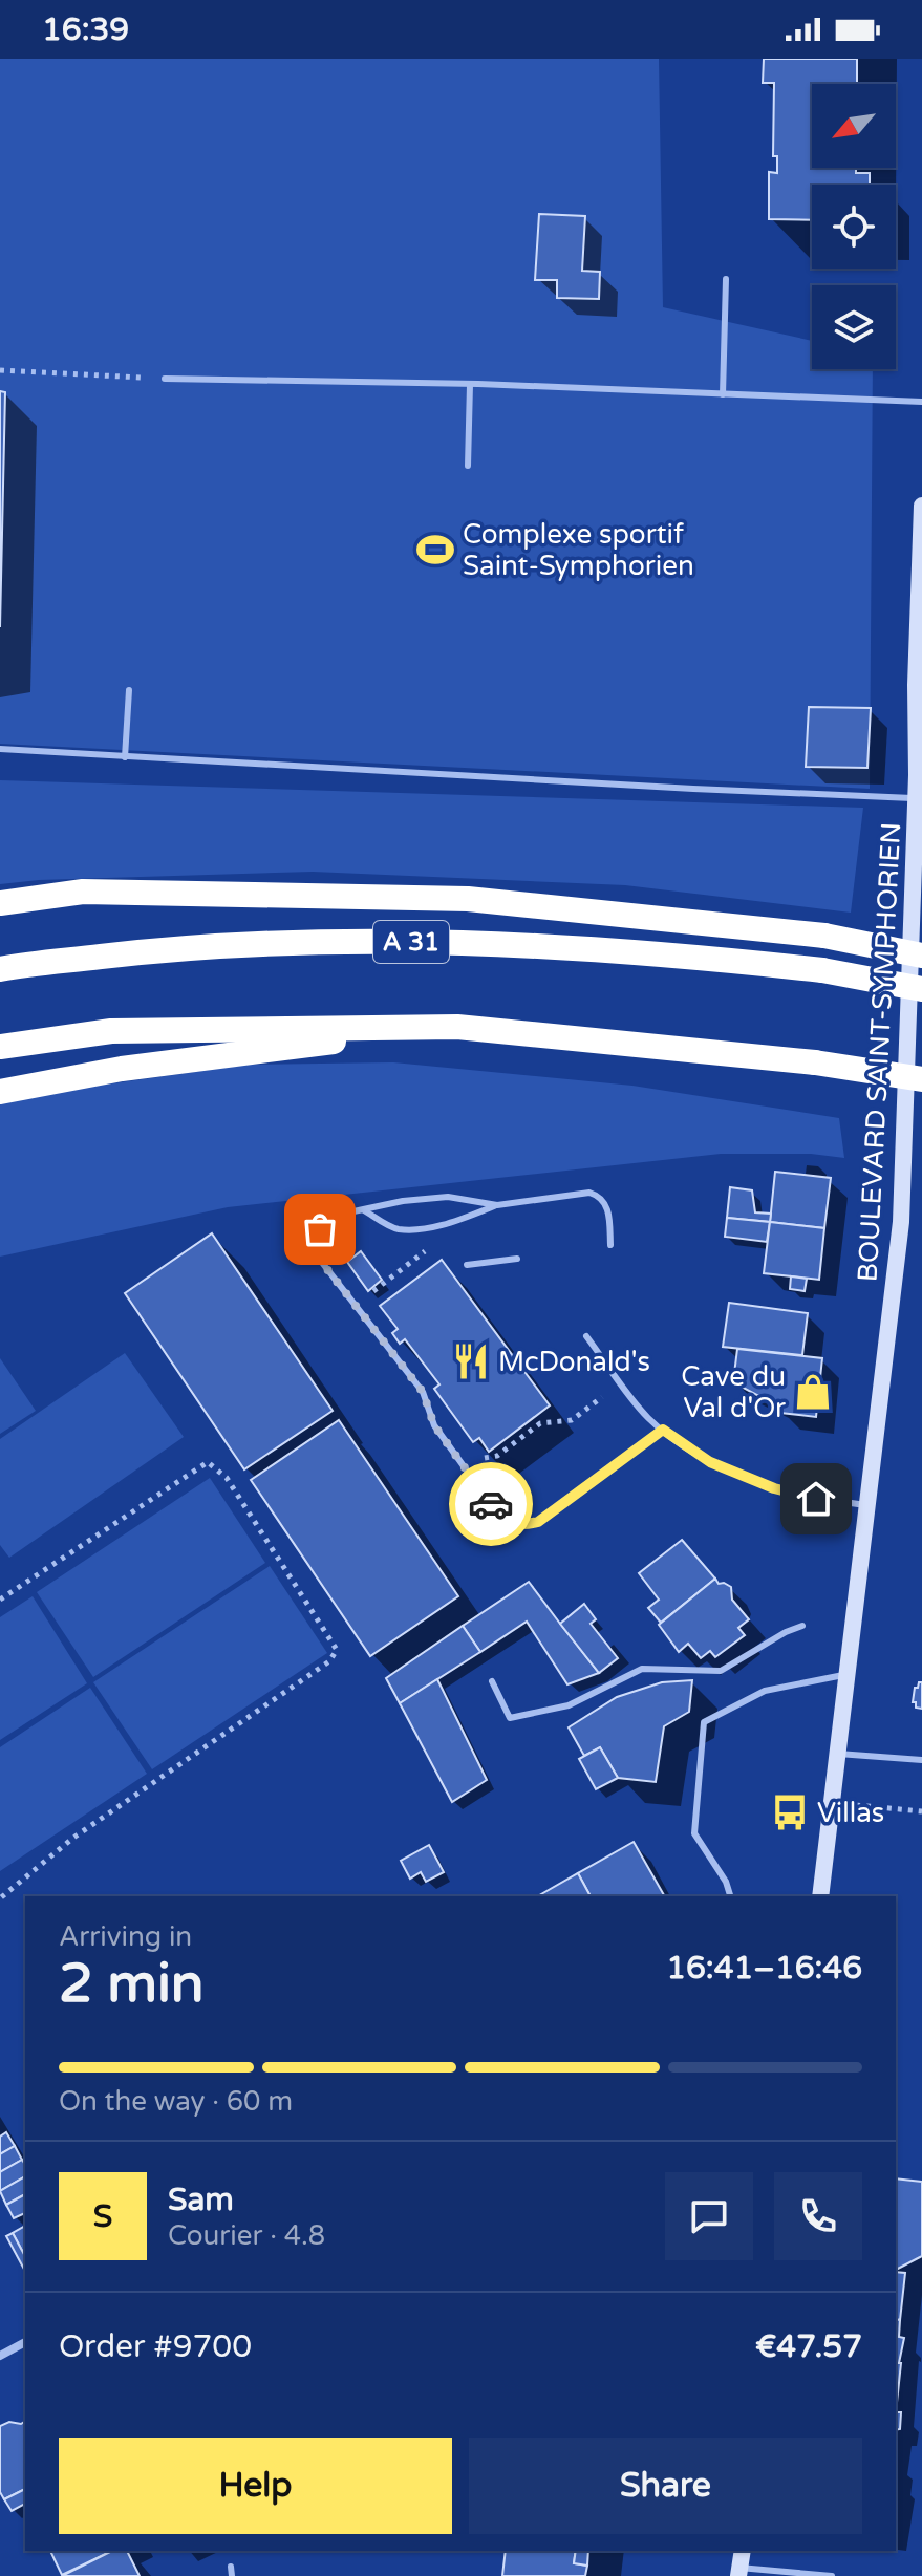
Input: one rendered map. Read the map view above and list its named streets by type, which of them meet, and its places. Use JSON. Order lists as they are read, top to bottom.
{
  "streets": {
    "highway": ["A 31"],
    "main road": ["BOULEVARD SAINT-SYMPHORIEN"]
  },
  "places": {
    "sports": ["Complexe sportif Saint-Symphorien"],
    "restaurant": ["McDonald's"],
    "shop": ["Cave du Val d'Or"],
    "bus stop": ["Villas"]
  },
  "north": "bottom left",
  "page": {
    "status": "16:39",
    "heading": ["2 min", "Arriving in", "16:41–16:46"],
    "panel": [
      "Sam",
      "Courier · 4.8",
      "Order #9700",
      "€47.57"
    ],
    "bar": "On the way · 60 m",
    "round": "S",
    "buttons": ["Help", "Share"]
  }
}
